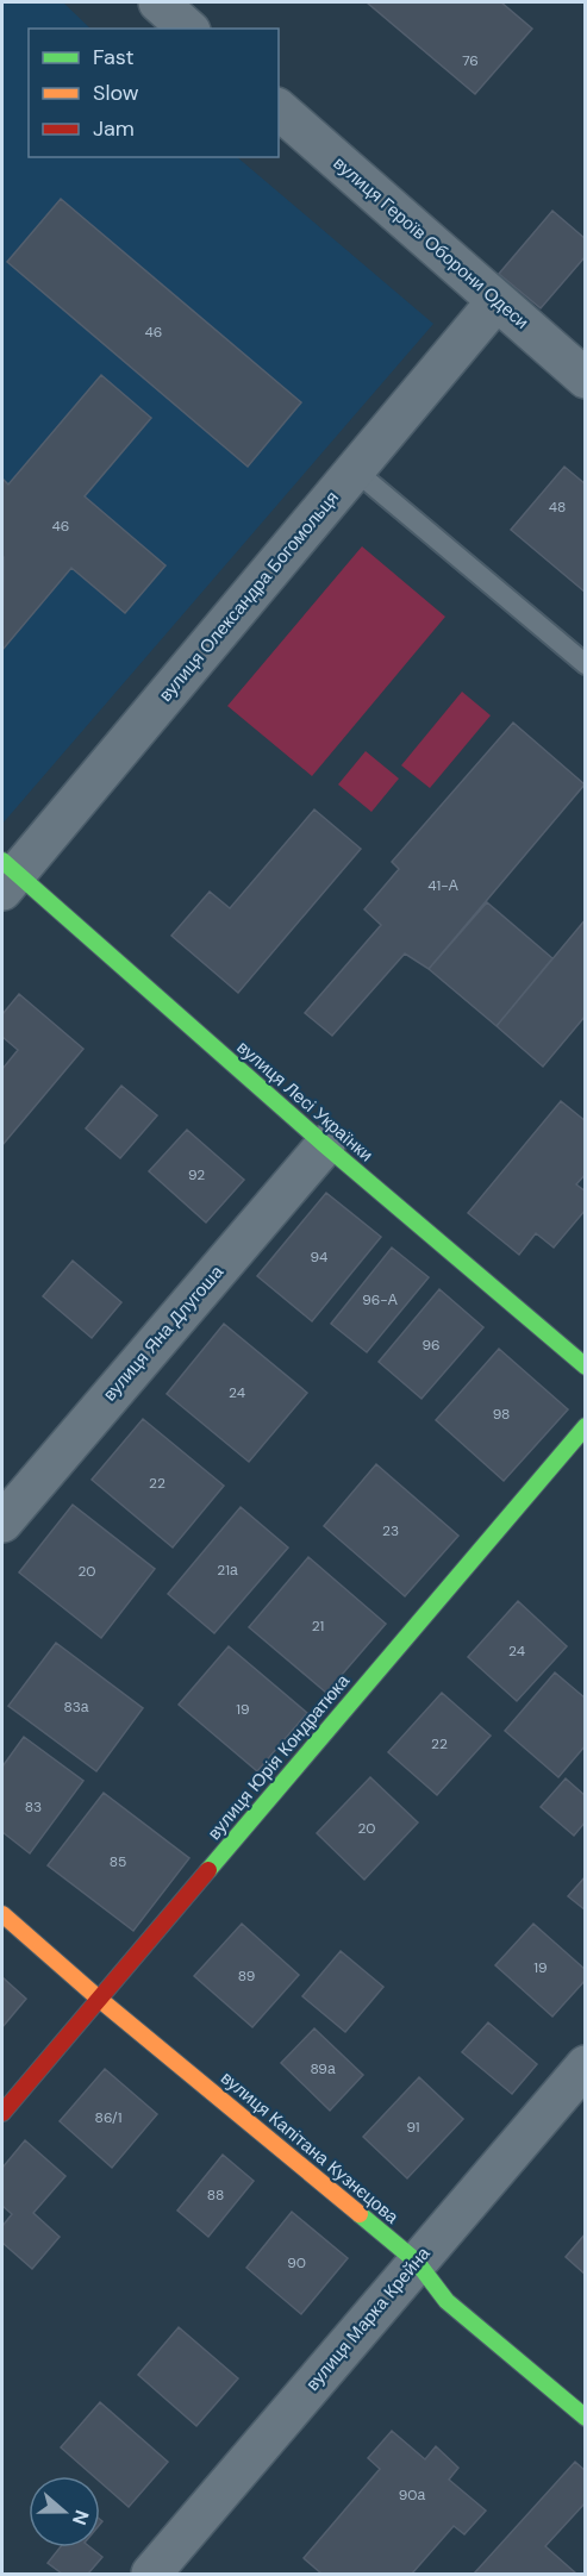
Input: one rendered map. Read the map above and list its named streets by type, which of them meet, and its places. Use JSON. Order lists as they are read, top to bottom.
{
  "streets": {
    "street": [
      "вулиця Героїв Оборони Одеси",
      "вулиця Олександра Богомольця",
      "вулиця Лесі Українки",
      "вулиця Яна Длугоша",
      "вулиця Юрія Кондратюка",
      "вулиця Капітана Кузнєцова",
      "вулиця Марка Крейна"
    ]
  },
  "crossings": [
    ["вулиця Героїв Оборони Одеси", "вулиця Олександра Богомольця"],
    ["вулиця Олександра Богомольця", "вулиця Лесі Українки"],
    ["вулиця Лесі Українки", "вулиця Яна Длугоша"],
    ["вулиця Юрія Кондратюка", "вулиця Капітана Кузнєцова"],
    ["вулиця Капітана Кузнєцова", "вулиця Марка Крейна"]
  ],
  "house_numbers": [
    "76",
    "46",
    "48",
    "46",
    "41-А",
    "92",
    "94",
    "96-А",
    "96",
    "24",
    "98",
    "22",
    "23",
    "21а",
    "20",
    "21",
    "24",
    "83а",
    "19",
    "22",
    "83",
    "20",
    "85",
    "19",
    "89",
    "89а",
    "86/1",
    "91",
    "88",
    "90",
    "90а"
  ],
  "legend": ["Fast", "Slow", "Jam"],
  "north": "right"
}
